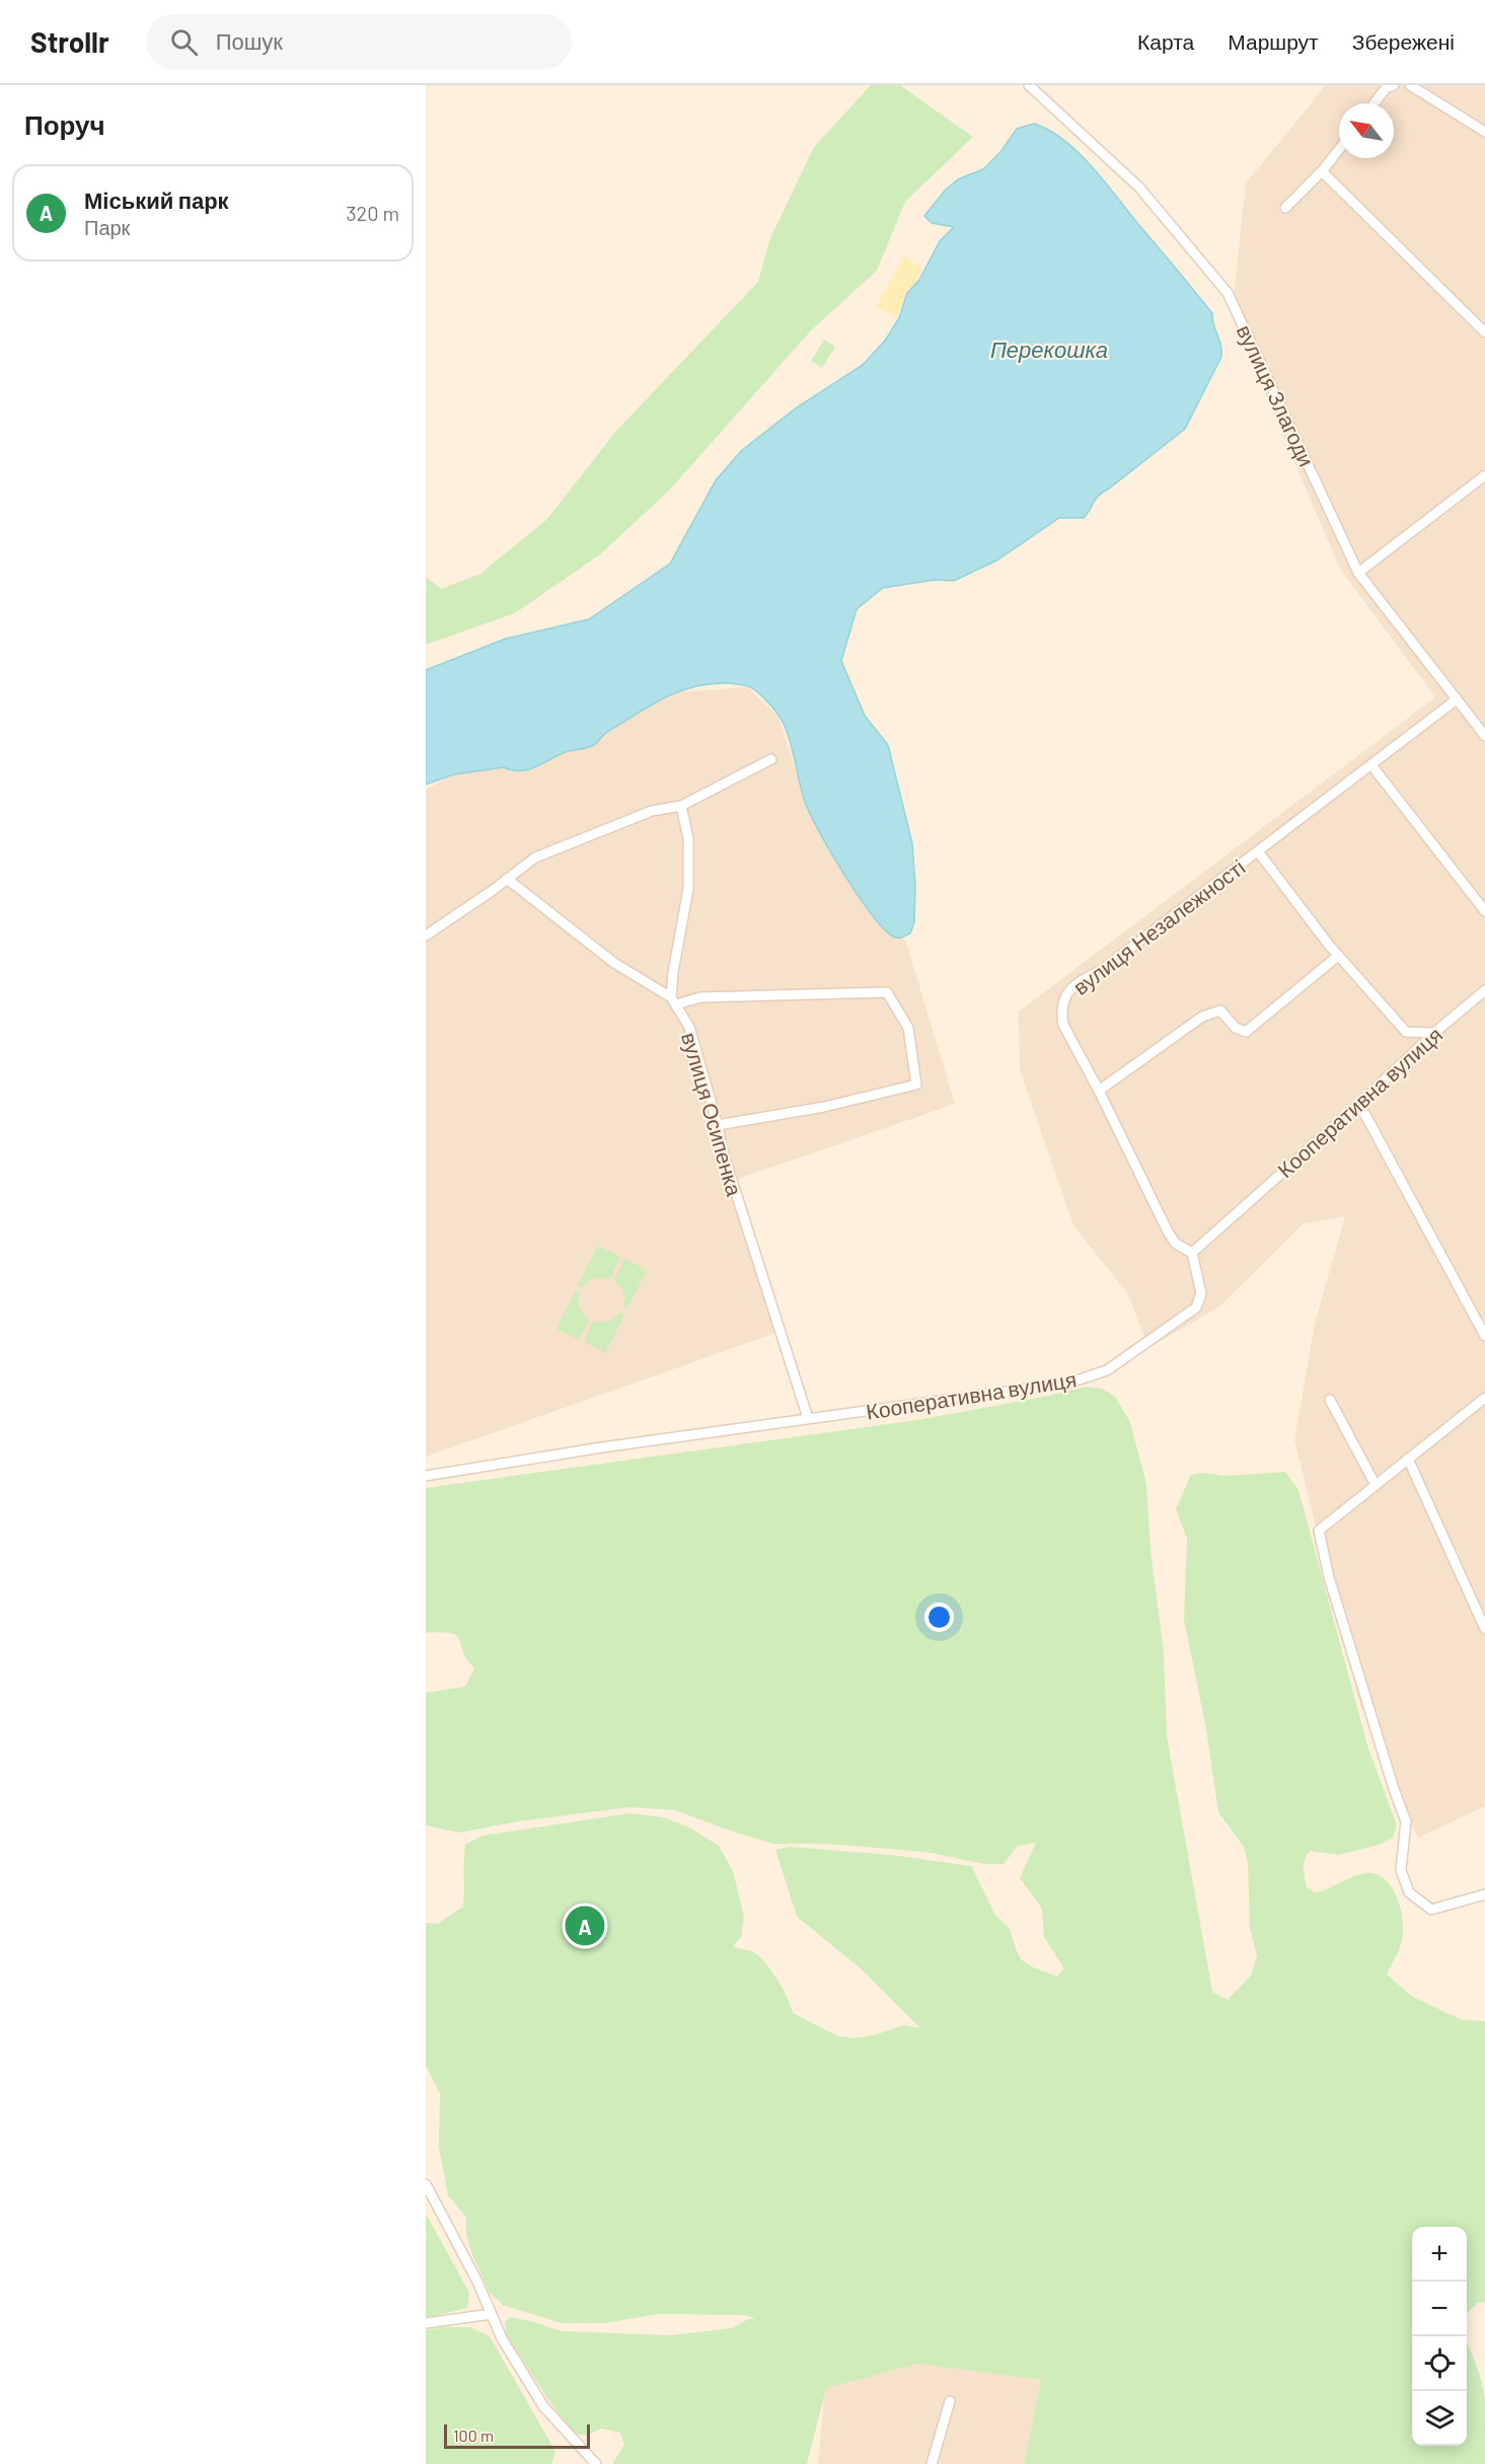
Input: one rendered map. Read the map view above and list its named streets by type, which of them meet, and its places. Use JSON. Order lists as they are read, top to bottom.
{
  "streets": {
    "street": [
      "вулиця Злагоди",
      "вулиця Незалежності",
      "Кооперативна вулиця",
      "вулиця Осипенка"
    ]
  },
  "crossings": [
    ["вулиця Злагоди", "вулиця Незалежності"],
    ["вулиця Незалежності", "Кооперативна вулиця"],
    ["Кооперативна вулиця", "вулиця Осипенка"]
  ],
  "water": ["Перекошка"],
  "scale_bar": "100 m",
  "north": "top left",
  "page": {
    "header": "Strollr",
    "search": "Пошук",
    "nav": ["Карта", "Маршрут", "Збережені"],
    "heading": "Поруч",
    "list": [
      {
        "mark": "A",
        "name": "Міський парк",
        "note": "Парк",
        "value": "320 m"
      }
    ],
    "pins": "A",
    "map_buttons": ["+", "−"],
    "scale": "100 m"
  }
}
